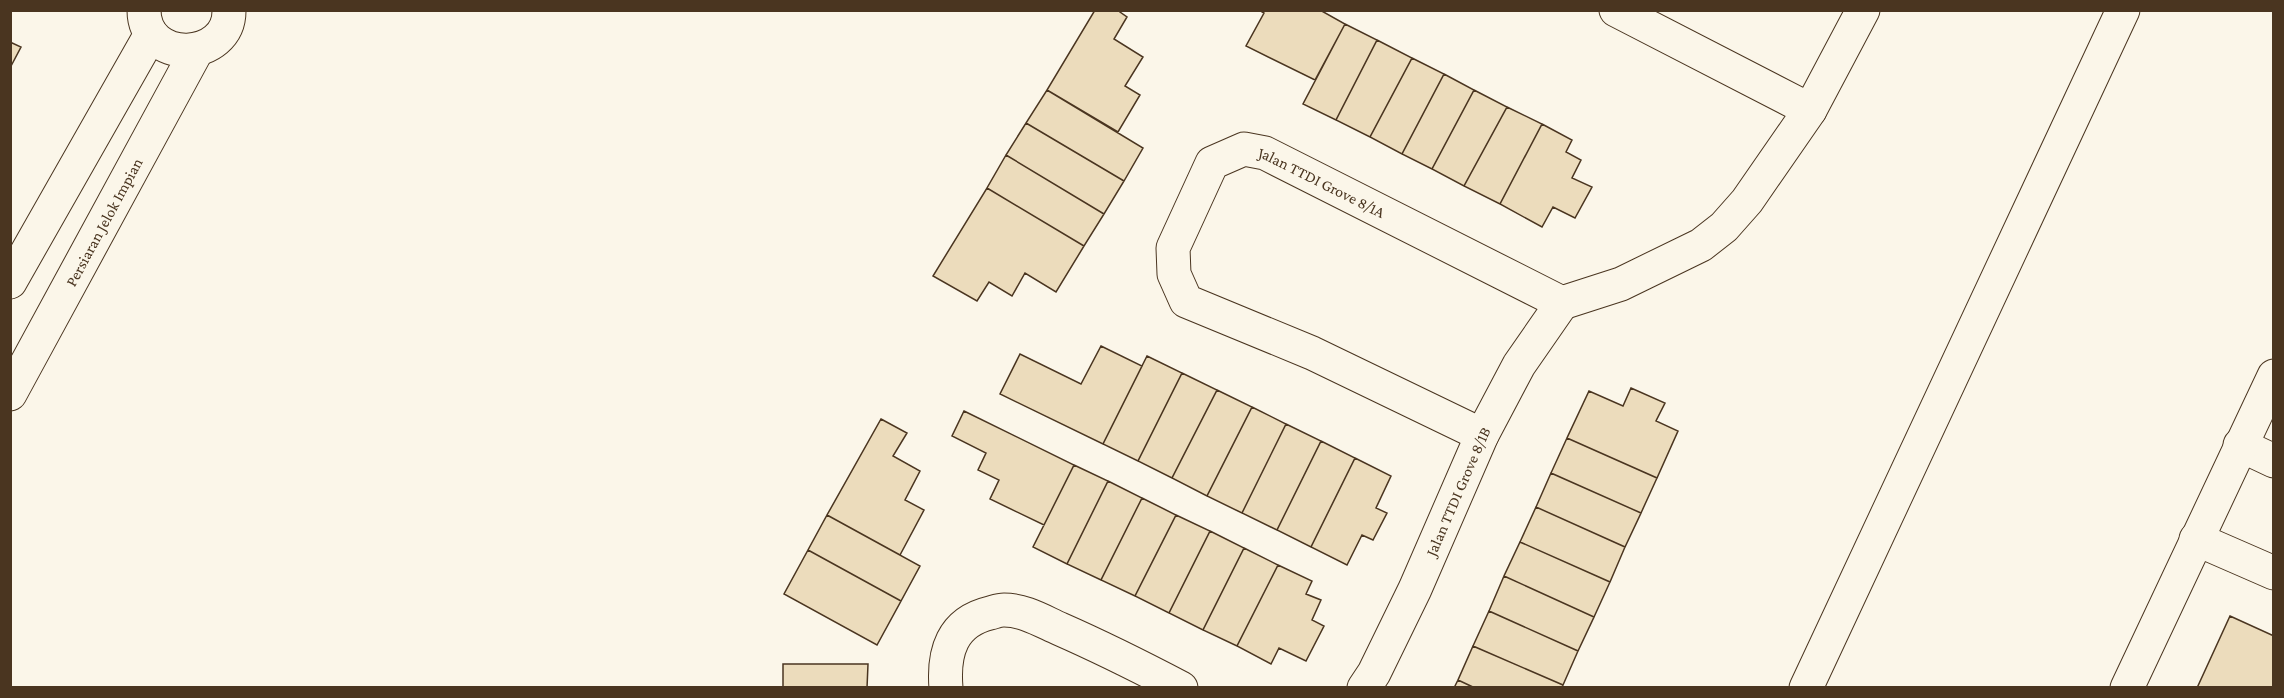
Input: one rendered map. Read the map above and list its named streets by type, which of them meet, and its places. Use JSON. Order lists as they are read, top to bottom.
{
  "streets": {
    "street": ["Jalan TTDI Grove 8/1A", "Persiaran Jelok Impian", "Jalan TTDI Grove 8/1B"]
  },
  "crossings": [
    ["Jalan TTDI Grove 8/1A", "Jalan TTDI Grove 8/1B"]
  ]
}
